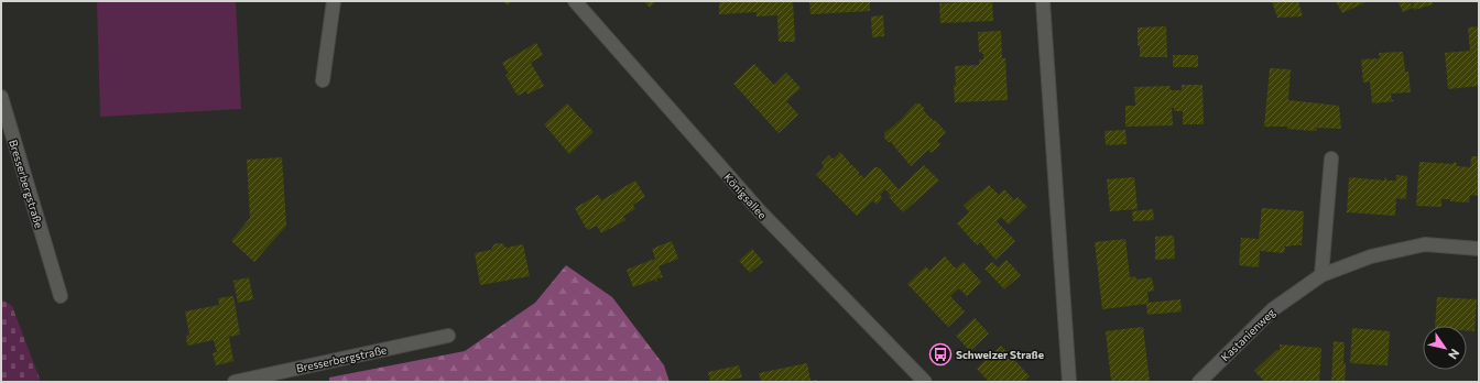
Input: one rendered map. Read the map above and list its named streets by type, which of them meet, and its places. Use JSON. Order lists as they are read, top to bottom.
{
  "streets": {
    "street": ["Bresserbergstraße", "Königsallee", "Kastanienweg"]
  },
  "places": {
    "bus stop": ["Schweizer Straße"]
  },
  "north": "bottom right"
}
